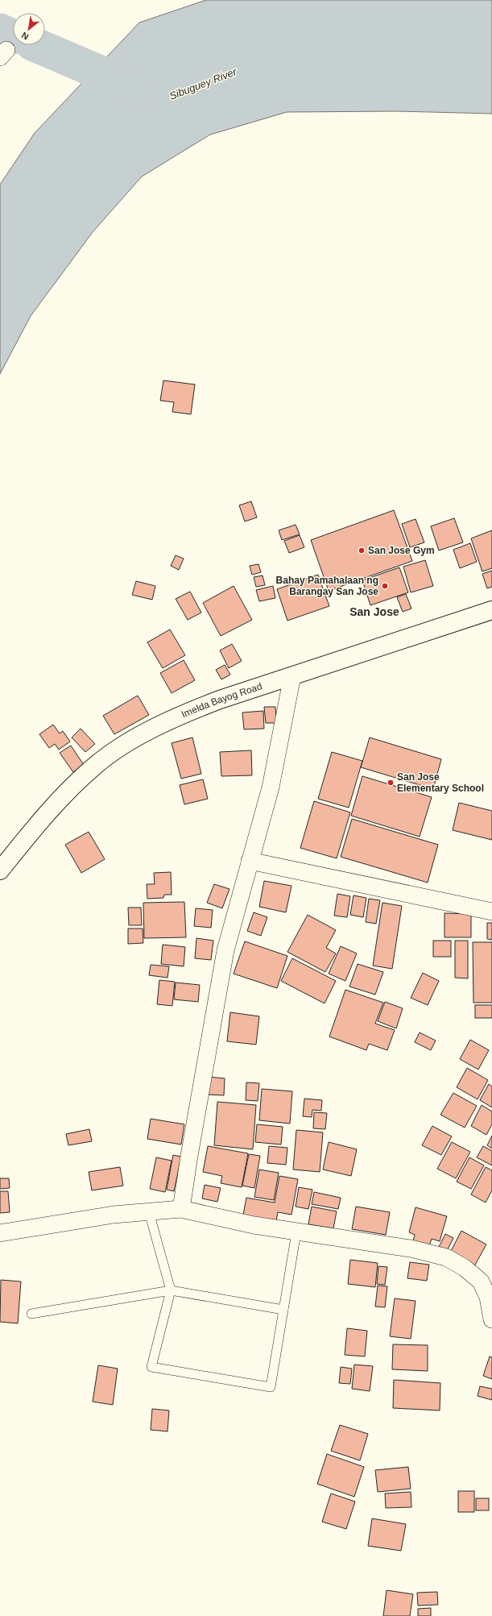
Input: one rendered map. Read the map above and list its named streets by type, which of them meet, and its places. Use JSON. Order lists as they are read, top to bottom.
{
  "streets": {
    "main road": ["Imelda Bayog Road"]
  },
  "districts": ["San Jose"],
  "water": ["Sibuguey River"],
  "places": ["San Jose Gym", "Bahay Pamahalaan ng Barangay San Jose", "San Jose Elementary School"],
  "north": "bottom left"
}
